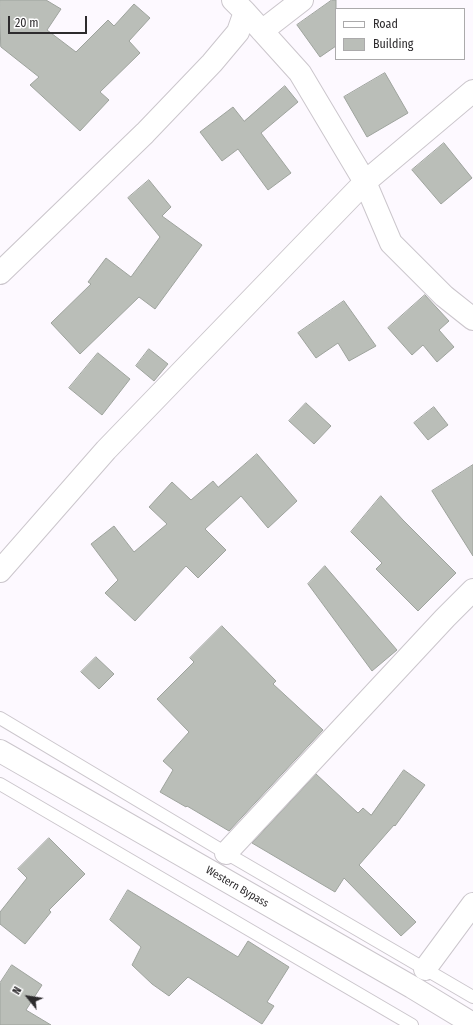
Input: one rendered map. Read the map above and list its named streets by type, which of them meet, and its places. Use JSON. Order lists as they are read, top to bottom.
{
  "streets": {
    "street": ["Western Bypass"]
  },
  "legend": ["Road", "Building"],
  "scale_bar": "20 m",
  "north": "top left"
}
